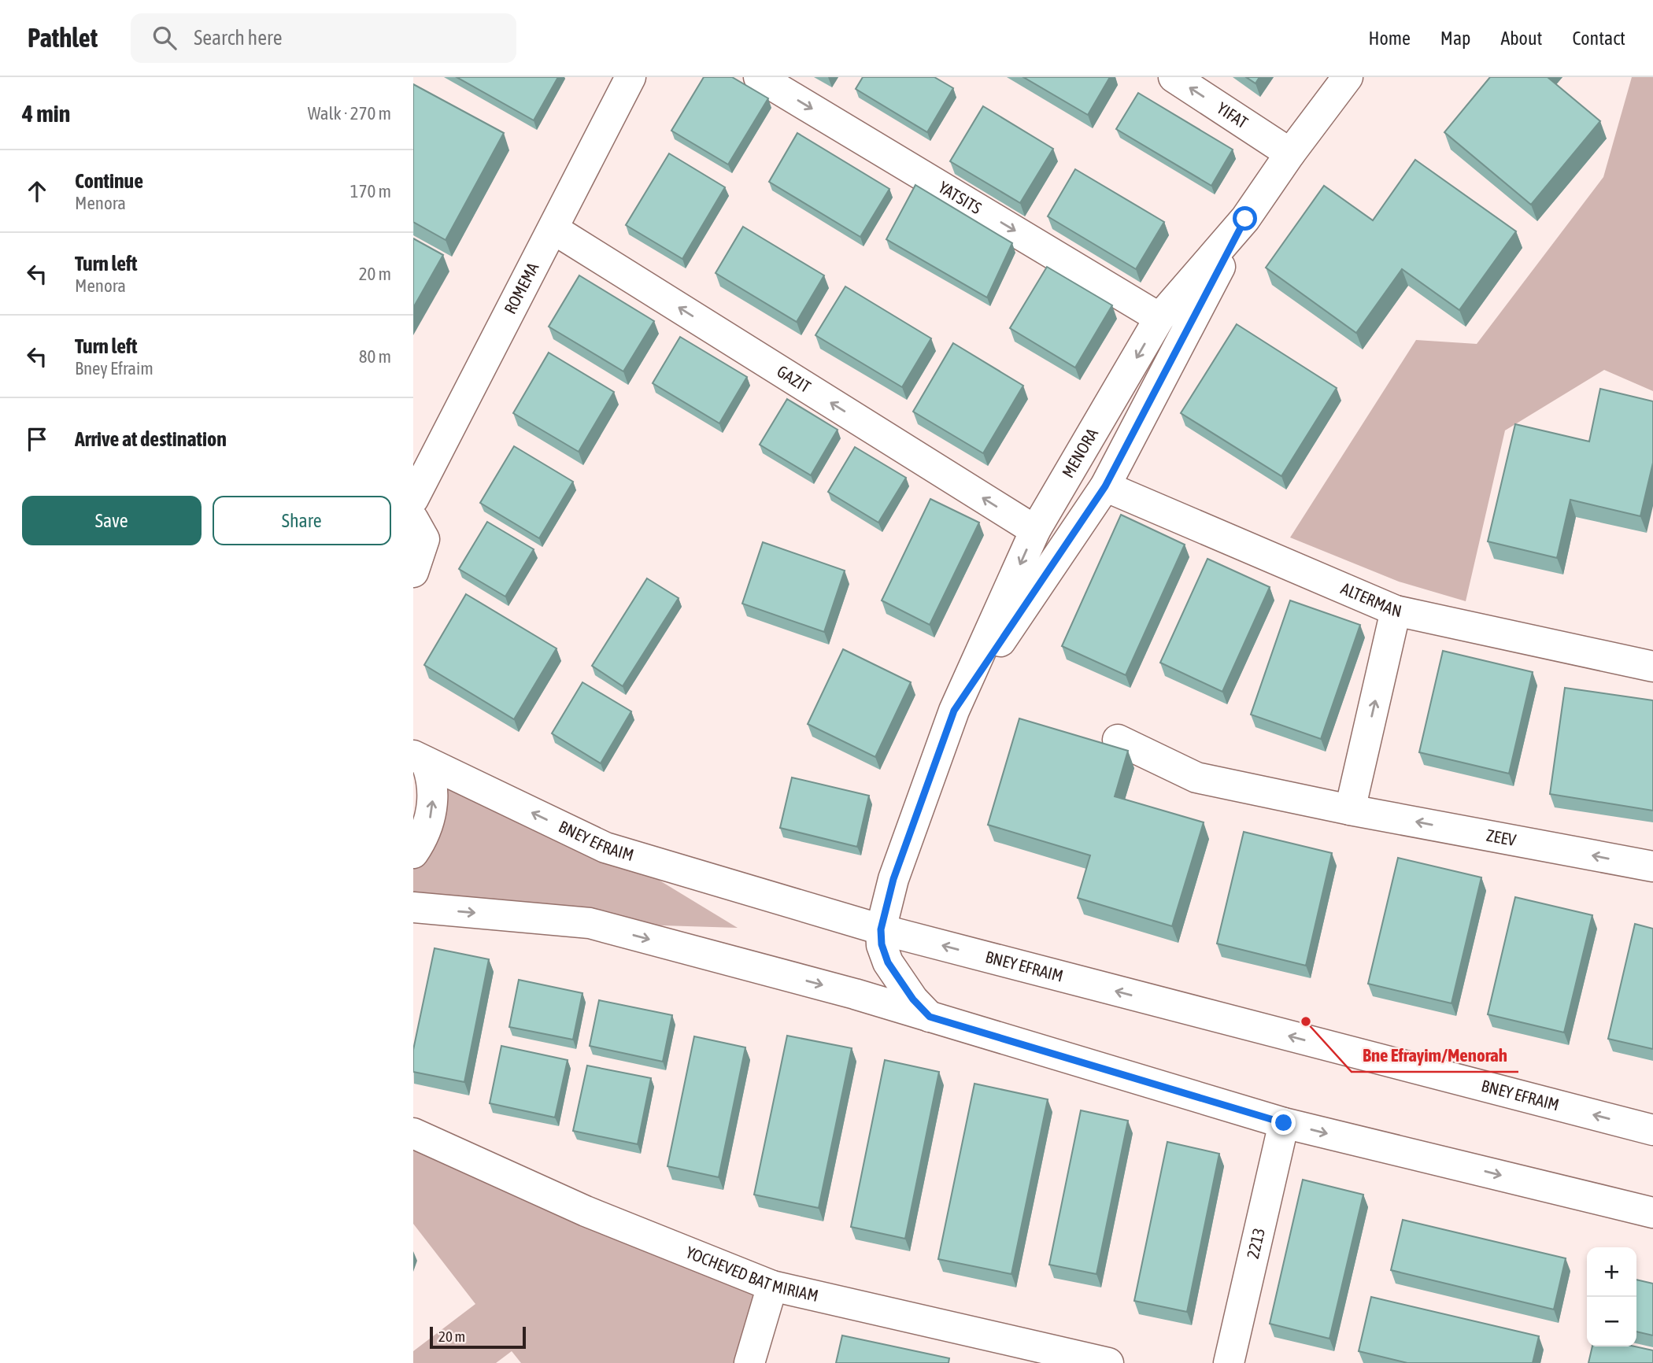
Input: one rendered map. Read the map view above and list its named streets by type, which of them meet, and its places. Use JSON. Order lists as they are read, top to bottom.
{
  "streets": {
    "street": [
      "YIFAT",
      "YATSITS",
      "ROMEMA",
      "GAZIT",
      "MENORA",
      "ALTERMAN",
      "ZEEV",
      "BNEY EFRAIM",
      "2213",
      "YOCHEVED BAT MIRIAM"
    ]
  },
  "crossings": [
    ["YIFAT", "MENORA"],
    ["YATSITS", "MENORA"],
    ["ROMEMA", "GAZIT"],
    ["GAZIT", "MENORA"],
    ["MENORA", "ALTERMAN"],
    ["MENORA", "BNEY EFRAIM"]
  ],
  "one_way": [
    "YIFAT",
    "YATSITS",
    "GAZIT",
    "ZEEV"
  ],
  "places": ["Bne Efrayim/Menorah"],
  "scale_bar": "20 m",
  "page": {
    "header": "Pathlet",
    "search": "Search here",
    "nav": [
      "Home",
      "Map",
      "About",
      "Contact"
    ],
    "heading": ["4 min", "Walk · 270 m"],
    "list": [
      ["Continue", "Menora", "170 m"],
      ["Turn left", "Menora", "20 m"],
      ["Turn left", "Bney Efraim", "80 m"],
      "Arrive at destination"
    ],
    "buttons": ["Save", "Share"],
    "map_buttons": ["+", "−"],
    "scale": "20 m"
  }
}
